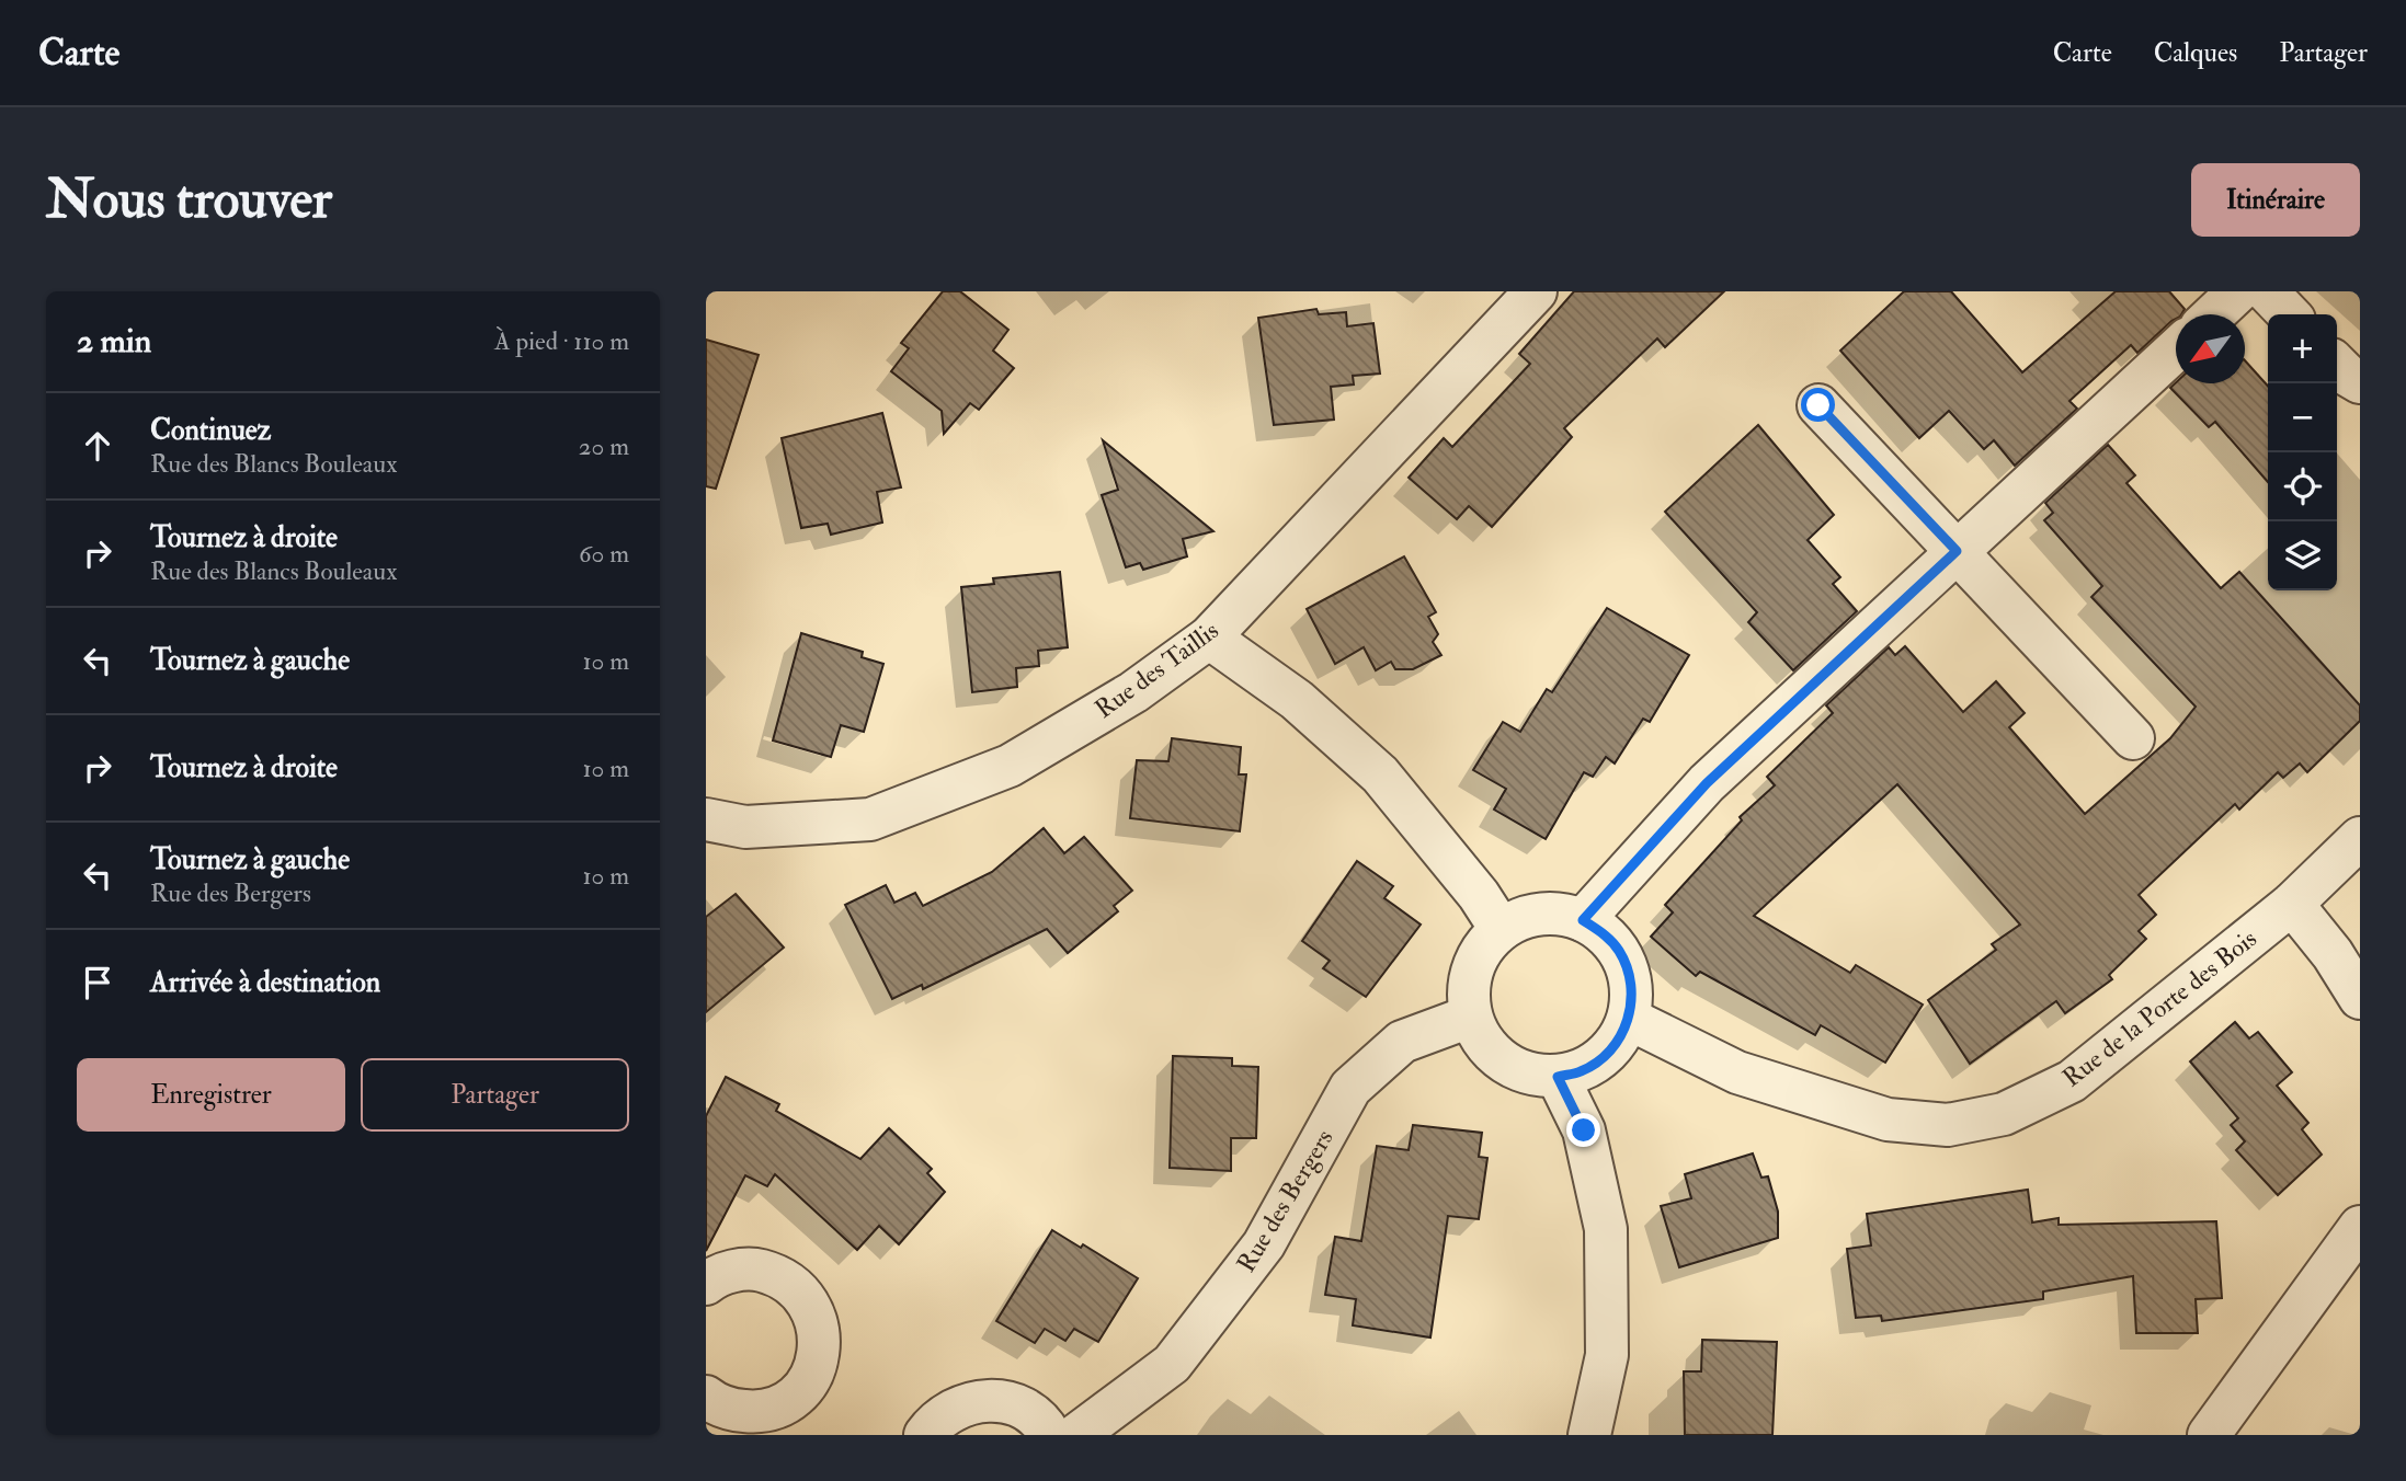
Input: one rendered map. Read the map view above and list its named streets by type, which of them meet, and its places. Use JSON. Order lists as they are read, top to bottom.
{
  "streets": {
    "street": ["Rue des Taillis", "Rue de la Porte des Bois", "Rue des Bergers"]
  },
  "crossings": [
    ["Rue de la Porte des Bois", "Rue des Bergers"]
  ],
  "north": "bottom left",
  "page": {
    "header": "Carte",
    "nav": ["Carte", "Calques", "Partager"],
    "buttons": [
      "Itinéraire",
      ["Enregistrer", "Partager"]
    ],
    "title": "Nous trouver",
    "heading": ["2 min", "À pied · 110 m"],
    "map_buttons": ["+", "−"],
    "list": [
      ["Continuez", "Rue des Blancs Bouleaux", "20 m"],
      ["Tournez à droite", "Rue des Blancs Bouleaux", "60 m"],
      ["Tournez à gauche", "10 m"],
      ["Tournez à droite", "10 m"],
      ["Tournez à gauche", "Rue des Bergers", "10 m"],
      "Arrivée à destination"
    ]
  }
}
